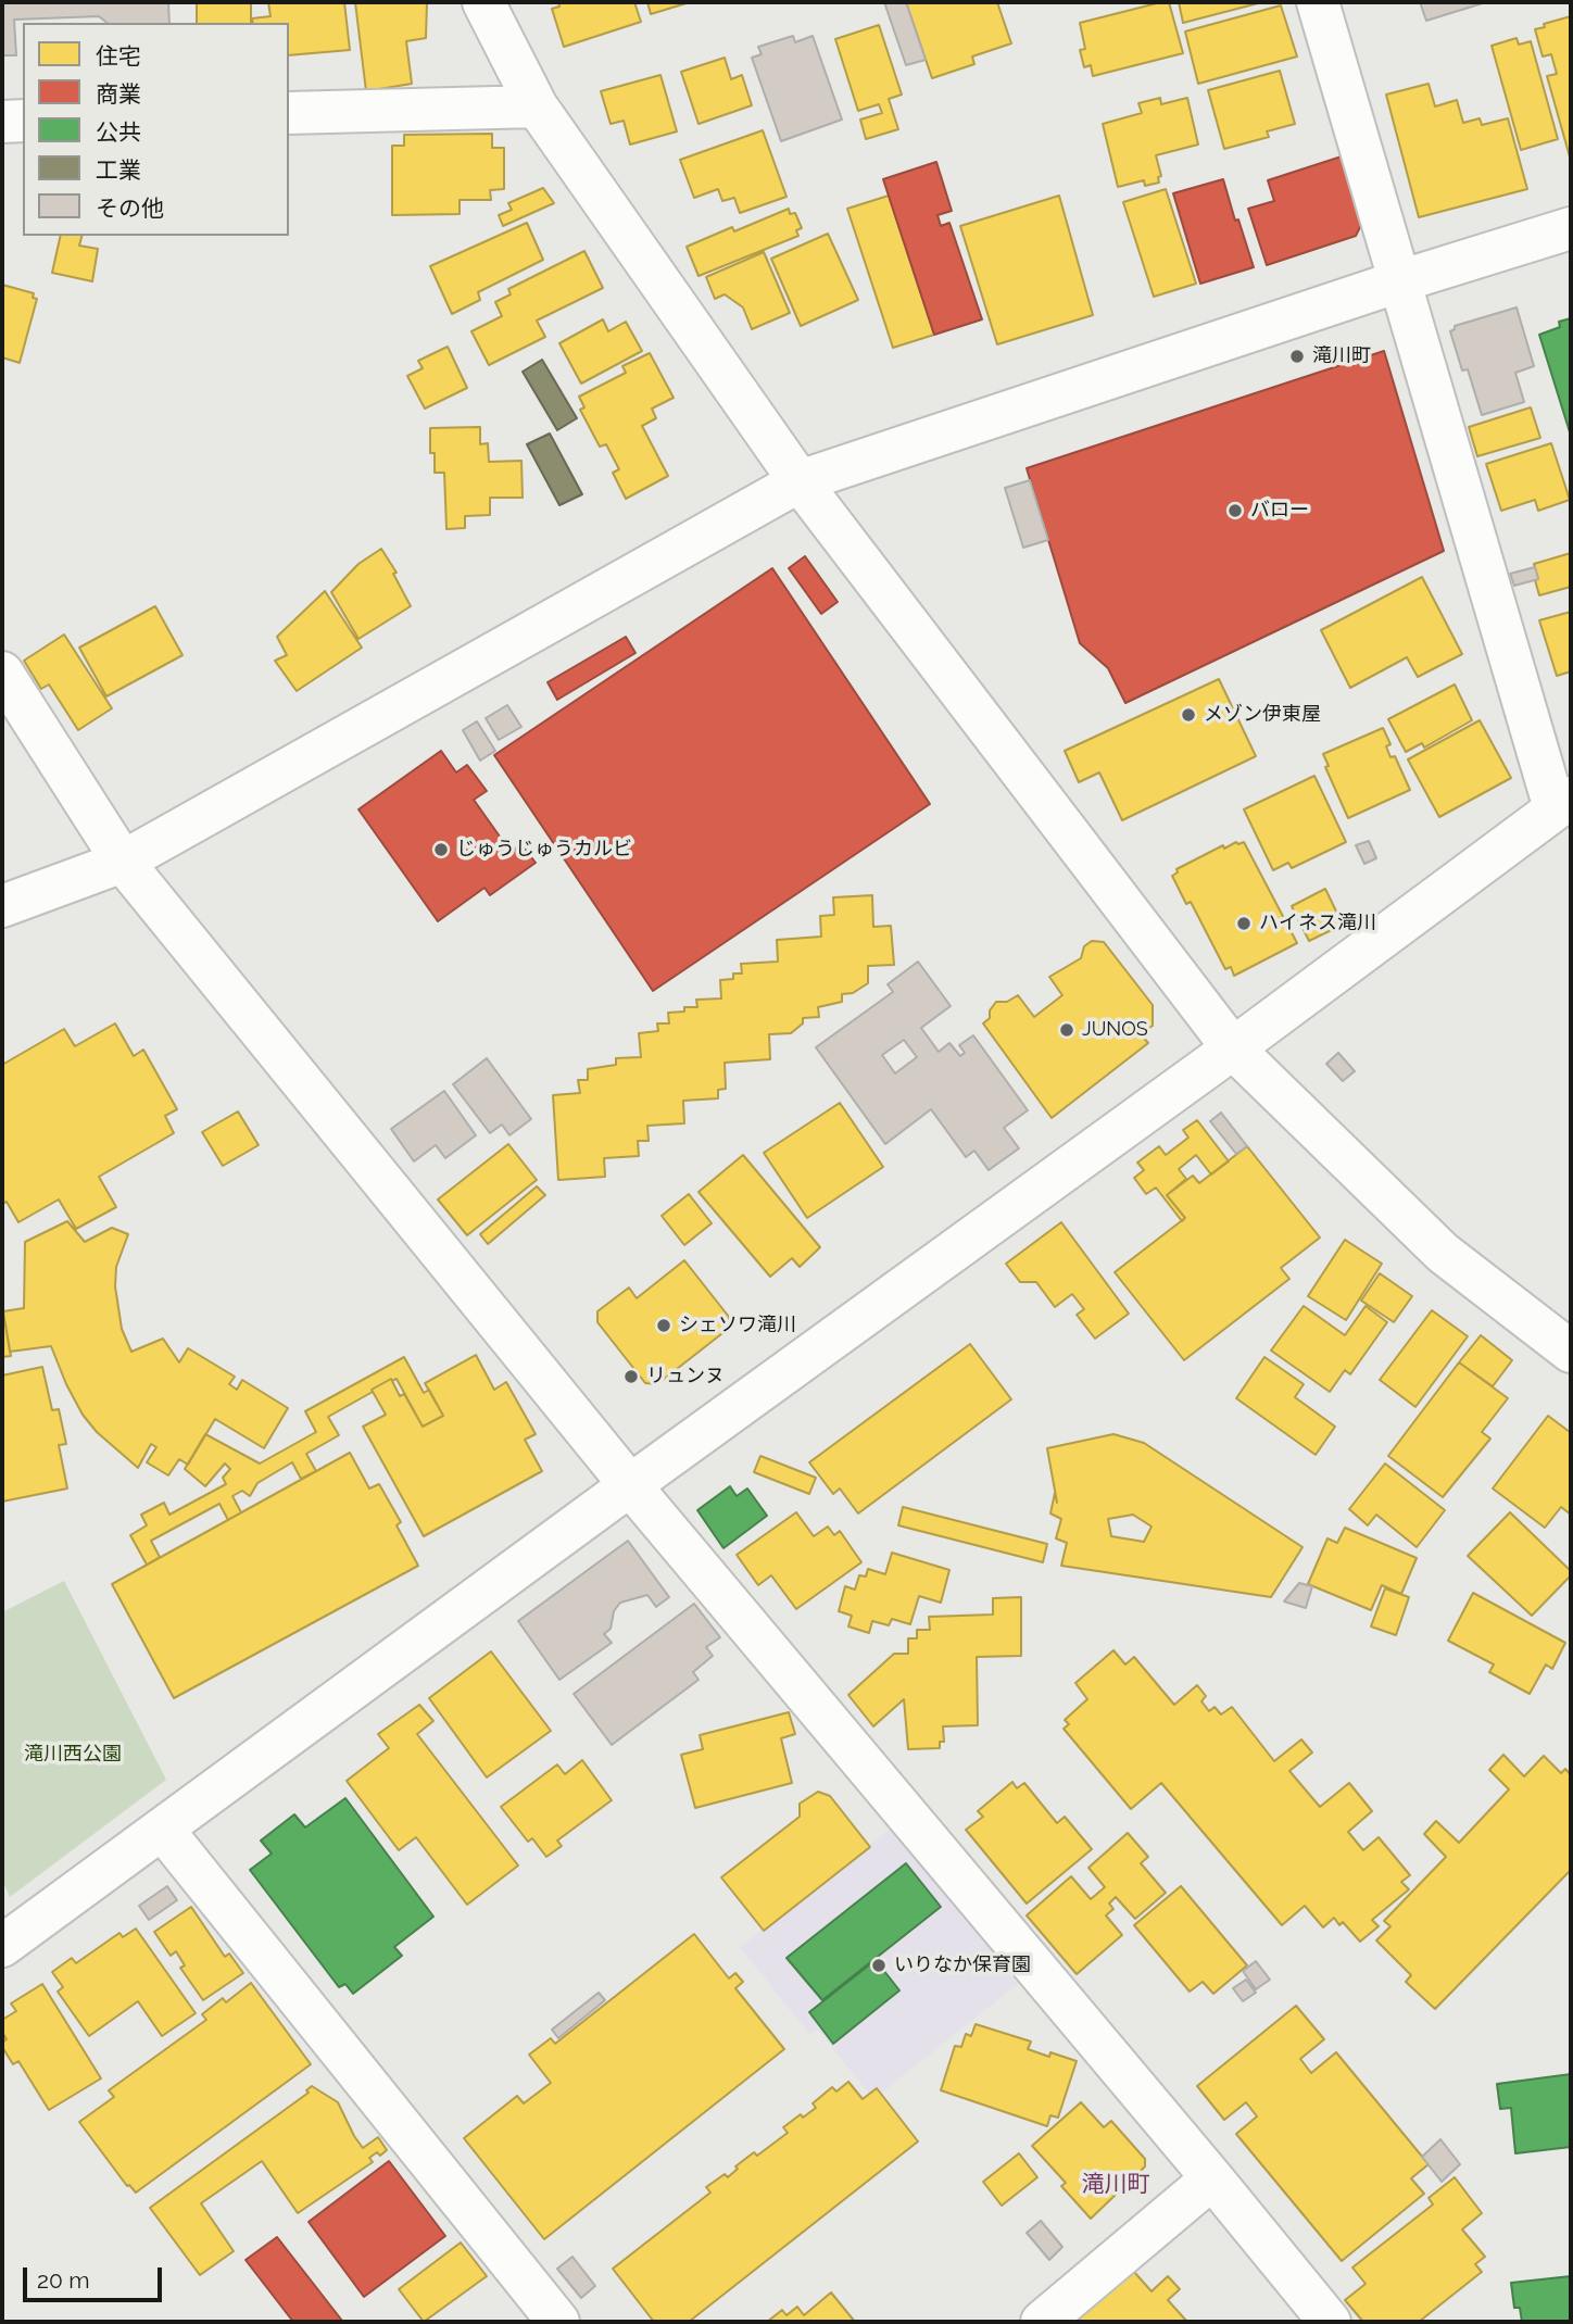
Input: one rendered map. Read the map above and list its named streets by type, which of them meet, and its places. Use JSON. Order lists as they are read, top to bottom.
{
  "districts": ["滝川町"],
  "parks": ["滝川西公園"],
  "places": [
    "滝川町",
    "バロー",
    "メゾン伊東屋",
    "じゅうじゅうカルビ",
    "ハイネス滝川",
    "JUNOS",
    "シェソワ滝川",
    "リュンヌ",
    "いりなか保育園"
  ],
  "legend": [
    "住宅",
    "商業",
    "公共",
    "工業",
    "その他"
  ],
  "scale_bar": "20 m"
}
